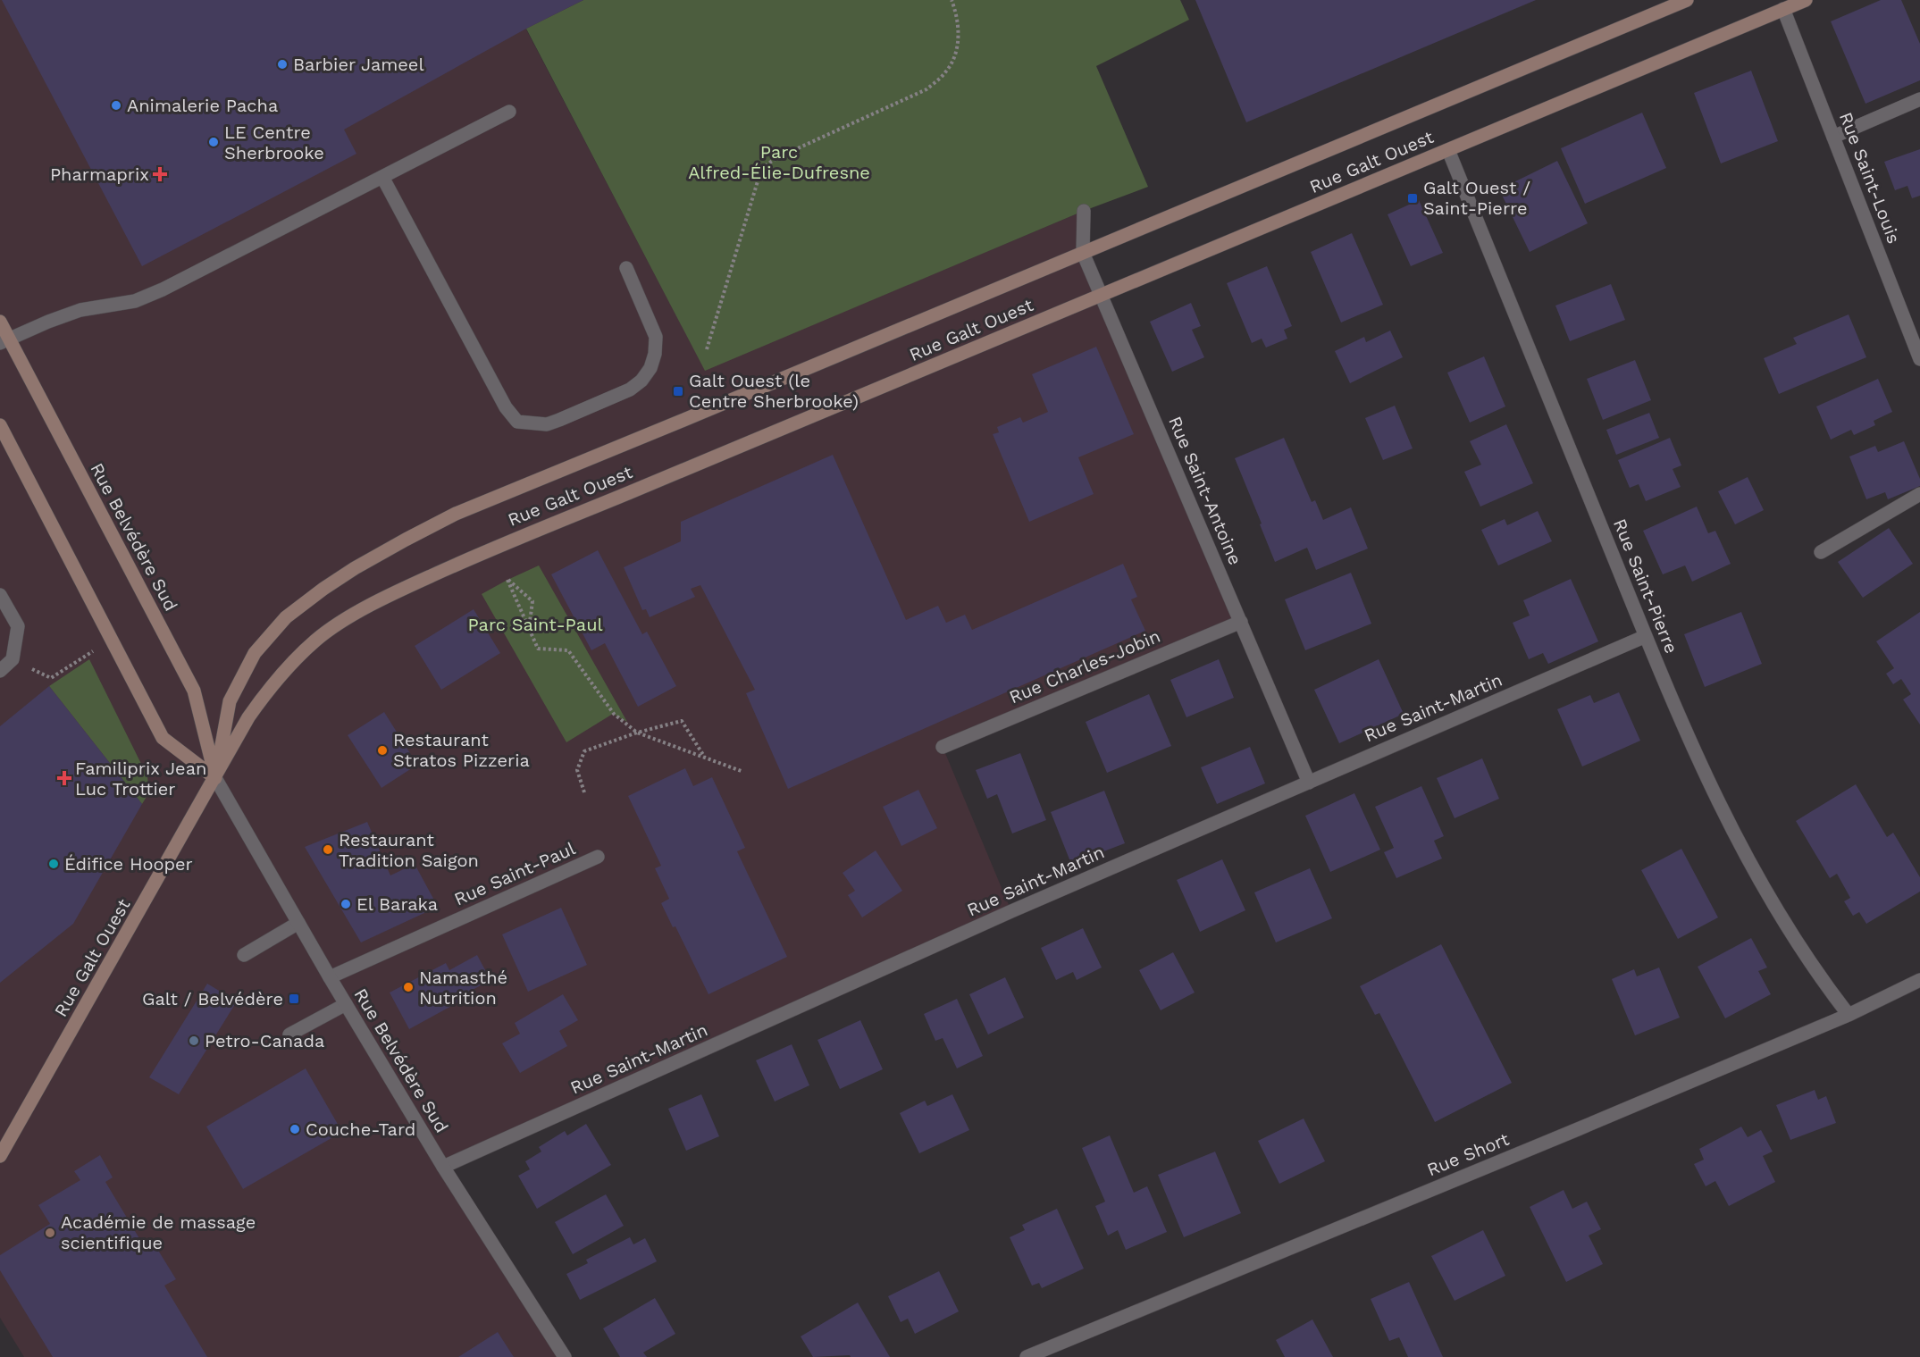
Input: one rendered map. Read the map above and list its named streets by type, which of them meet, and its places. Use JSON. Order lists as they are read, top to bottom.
{
  "streets": {
    "main road": ["Rue Galt Ouest", "Rue Belvédère Sud"],
    "street": [
      "Rue Saint-Louis",
      "Rue Saint-Antoine",
      "Rue Saint-Pierre",
      "Rue Charles-Jobin",
      "Rue Saint-Martin",
      "Rue Saint-Paul",
      "Rue Short"
    ]
  },
  "crossings": [
    ["Rue Galt Ouest", "Rue Saint-Louis"],
    ["Rue Galt Ouest", "Rue Saint-Antoine"],
    ["Rue Galt Ouest", "Rue Belvédère Sud"],
    ["Rue Galt Ouest", "Rue Saint-Pierre"],
    ["Rue Saint-Antoine", "Rue Charles-Jobin"],
    ["Rue Saint-Antoine", "Rue Saint-Martin"],
    ["Rue Belvédère Sud", "Rue Saint-Martin"],
    ["Rue Belvédère Sud", "Rue Saint-Paul"],
    ["Rue Saint-Pierre", "Rue Saint-Martin"],
    ["Rue Saint-Pierre", "Rue Short"]
  ],
  "parks": ["Parc Alfred-Élie-Dufresne", "Parc Saint-Paul"],
  "places": {
    "other": [
      "Barbier Jameel",
      "Animalerie Pacha",
      "LE Centre Sherbrooke",
      "Restaurant Stratos Pizzeria",
      "Restaurant Tradition Saigon",
      "Édifice Hooper",
      "El Baraka",
      "Namasthé Nutrition",
      "Petro-Canada",
      "Couche-Tard",
      "Académie de massage scientifique"
    ],
    "health": ["Pharmaprix", "Familiprix Jean Luc Trottier"],
    "transit": ["Galt Ouest / Saint-Pierre", "Galt Ouest (le Centre Sherbrooke)", "Galt / Belvédère"]
  }
}
